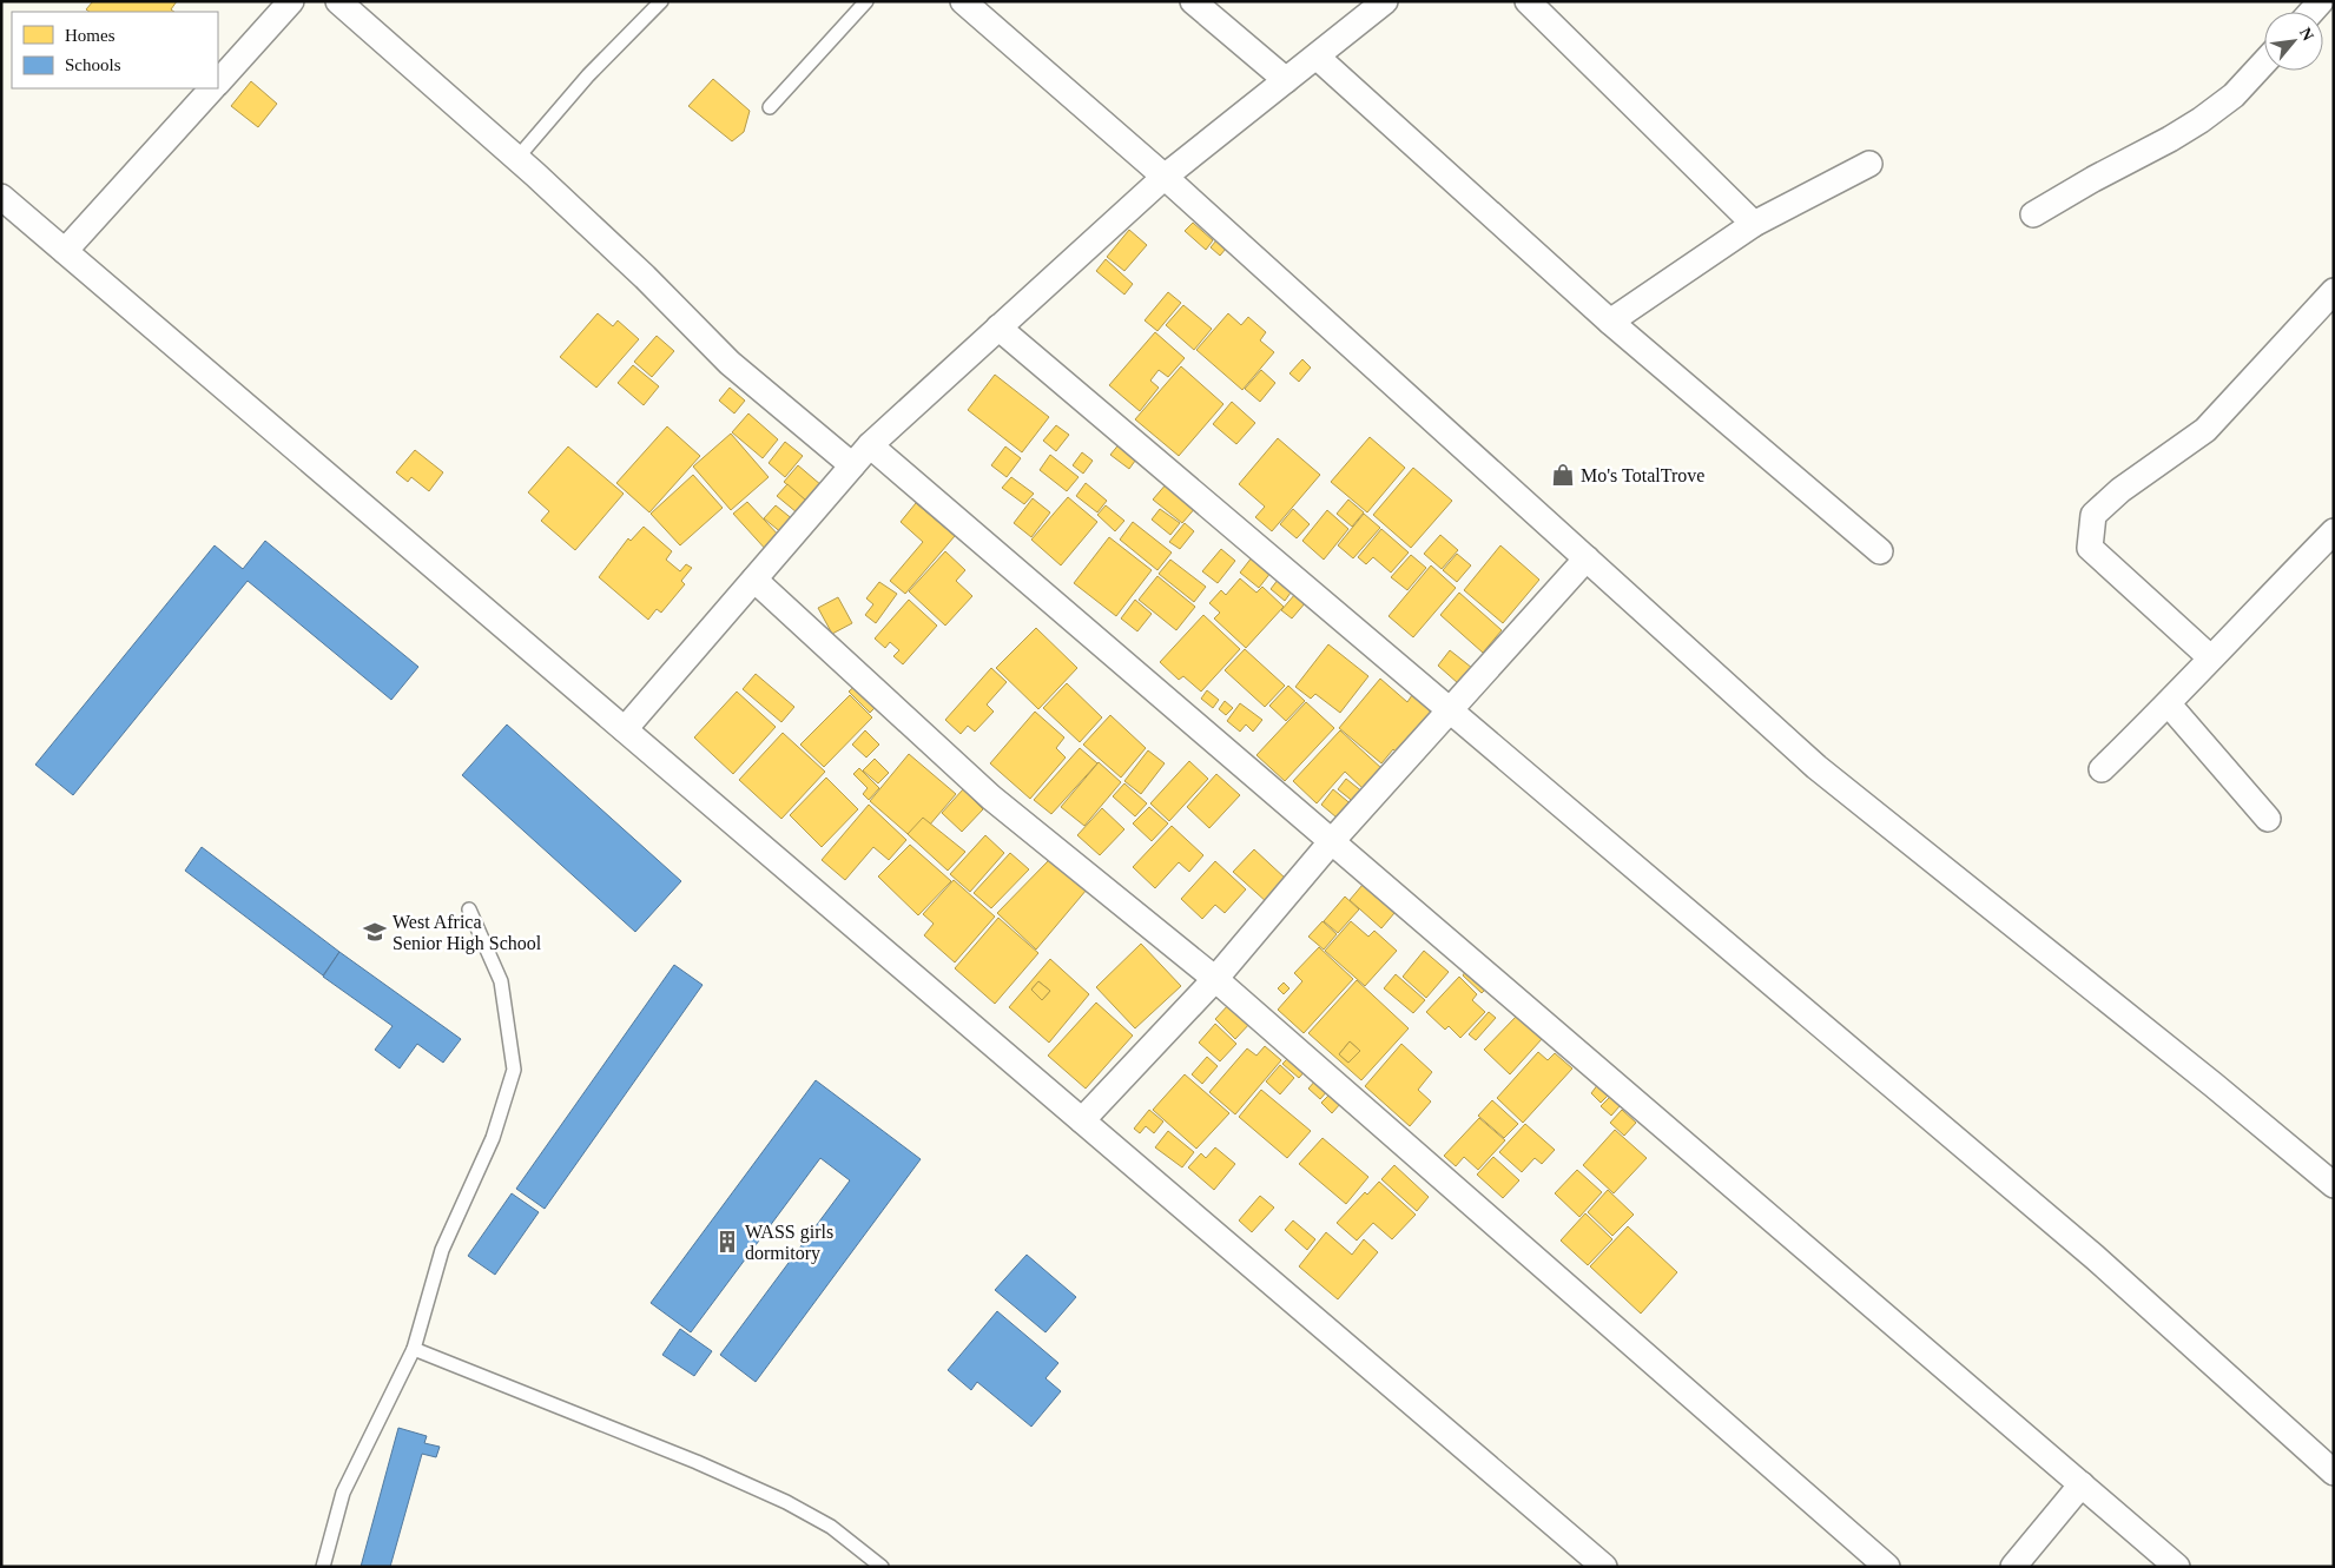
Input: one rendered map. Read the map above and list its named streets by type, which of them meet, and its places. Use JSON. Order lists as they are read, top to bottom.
{
  "places": {
    "shop": ["Mo's TotalTrove"],
    "school or university": ["West Africa Senior High School"],
    "building": ["WASS girls dormitory"]
  },
  "legend": ["Homes", "Schools"],
  "north": "top right"
}
